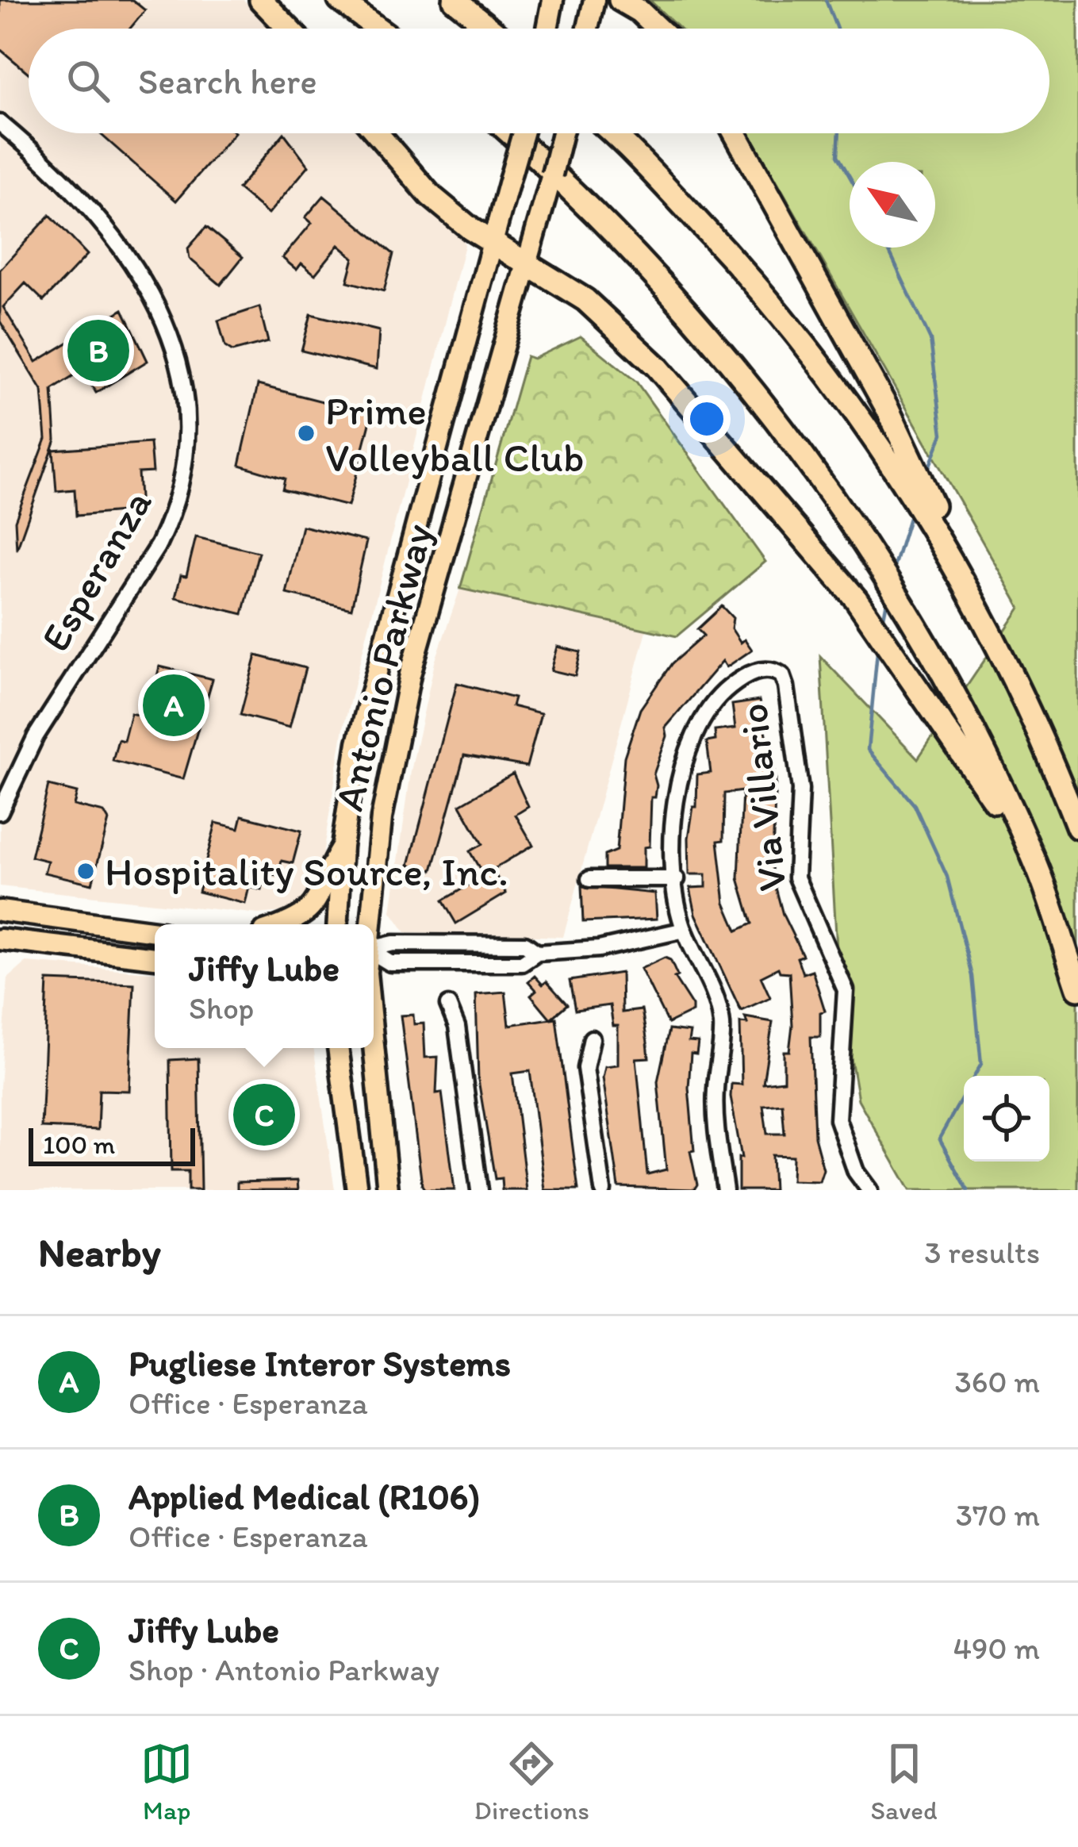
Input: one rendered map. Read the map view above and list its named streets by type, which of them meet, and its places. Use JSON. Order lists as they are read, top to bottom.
{
  "streets": {
    "main road": ["Antonio Parkway"],
    "street": ["Esperanza", "Via Villario"]
  },
  "places": ["Prime Volleyball Club", "Hospitality Source, Inc."],
  "scale_bar": "100 m",
  "north": "top left",
  "page": {
    "search": "Search here",
    "pins": ["B", "A", "C"],
    "popup": ["Jiffy Lube", "Shop"],
    "scale": "100 m",
    "heading": ["Nearby", "3 results"],
    "list": [
      {
        "mark": "A",
        "name": "Pugliese Interor Systems",
        "note": "Office · Esperanza",
        "value": "360 m"
      },
      {
        "mark": "B",
        "name": "Applied Medical (R106)",
        "note": "Office · Esperanza",
        "value": "370 m"
      },
      {
        "mark": "C",
        "name": "Jiffy Lube",
        "note": "Shop · Antonio Parkway",
        "value": "490 m"
      }
    ],
    "nav": ["Map", "Directions", "Saved"]
  }
}
